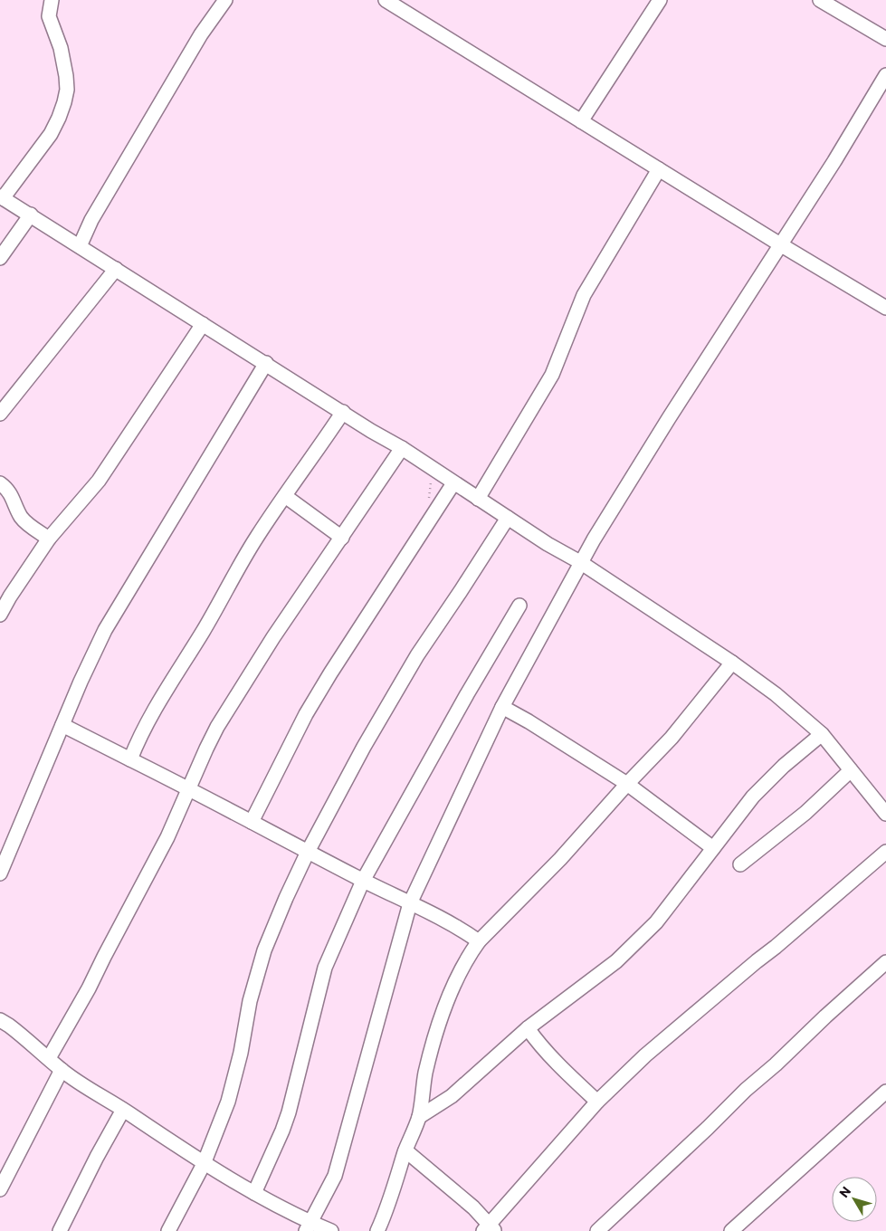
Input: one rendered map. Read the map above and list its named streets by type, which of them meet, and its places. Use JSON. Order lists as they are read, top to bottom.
{
  "north": "top left"
}
